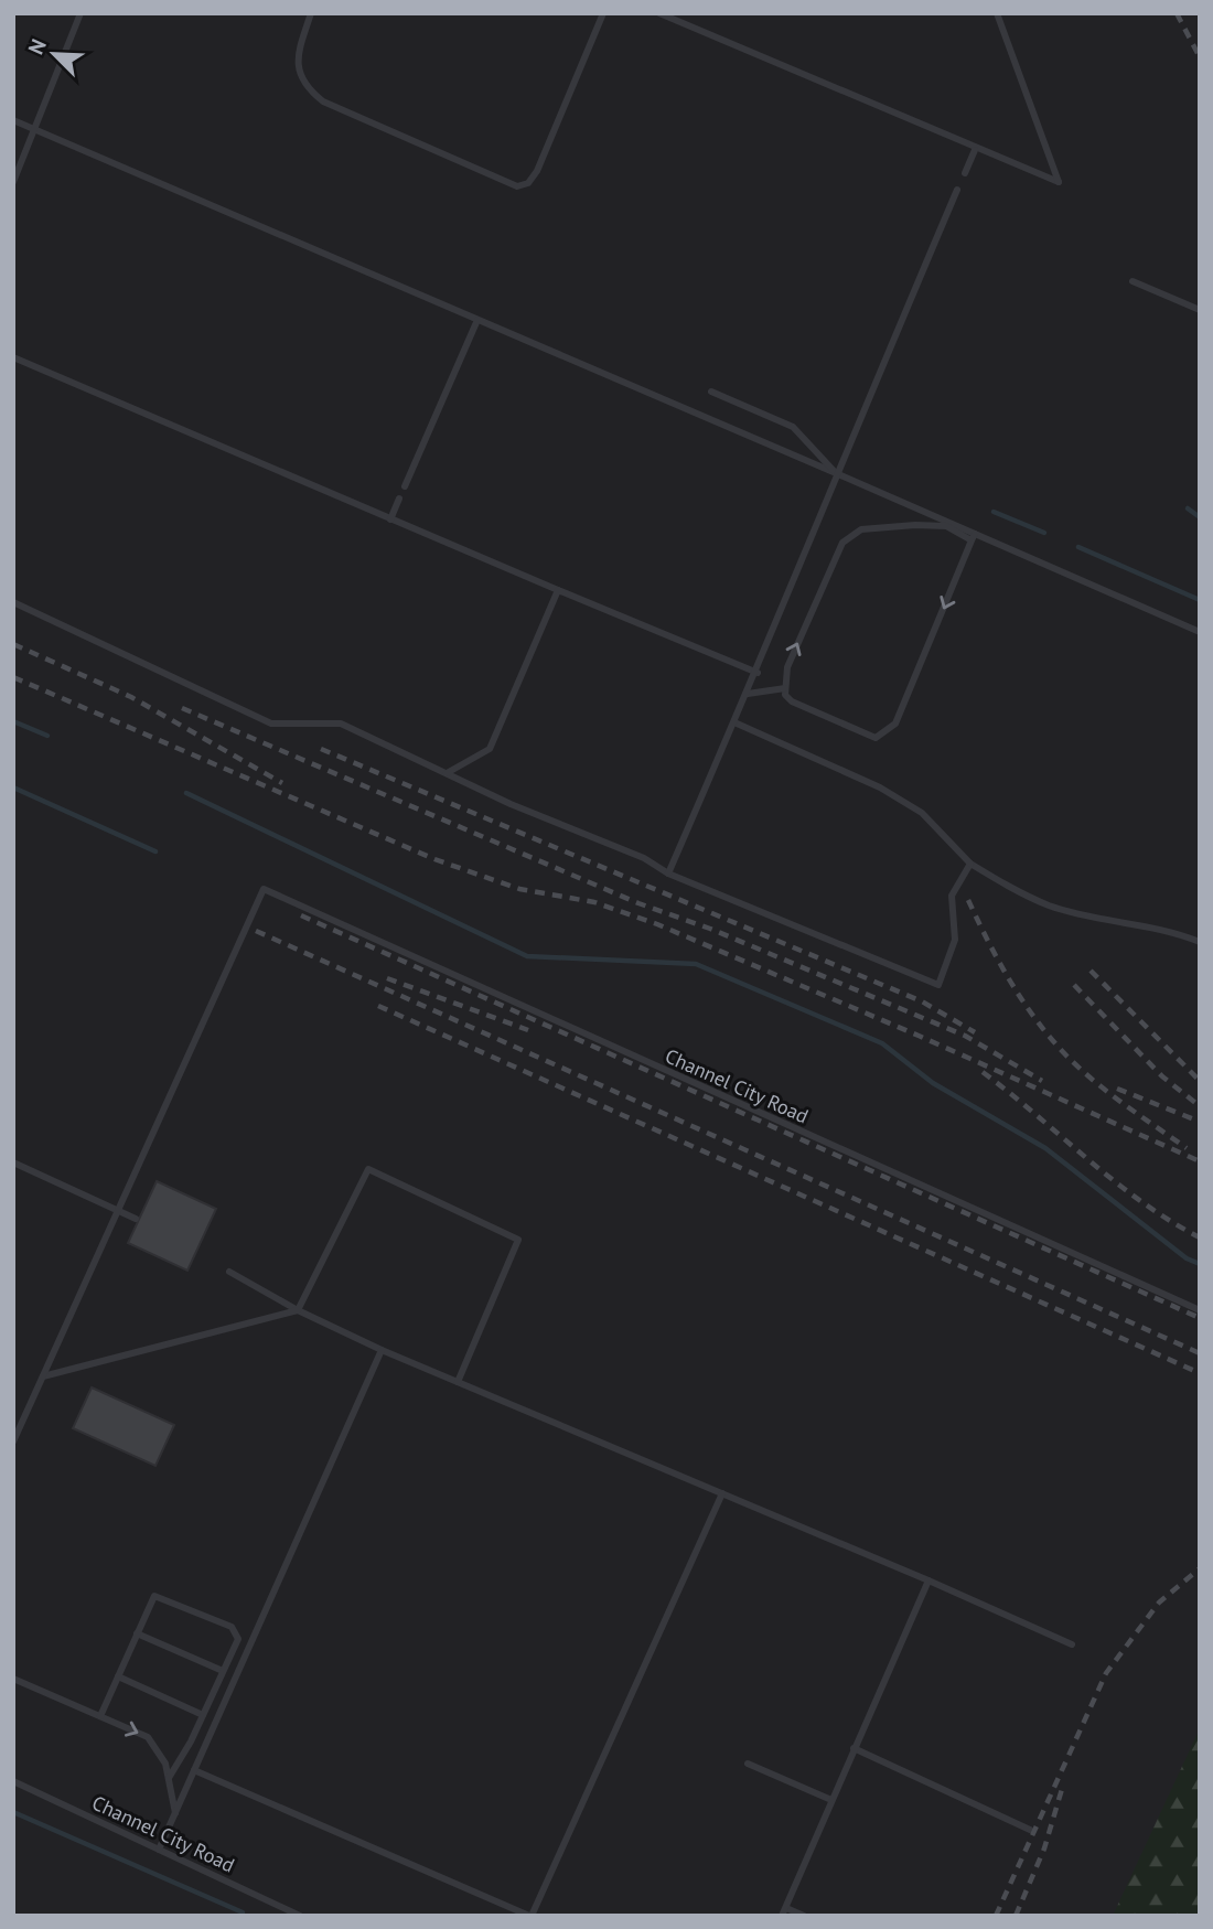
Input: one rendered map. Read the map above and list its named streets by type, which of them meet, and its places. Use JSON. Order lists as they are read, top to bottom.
{
  "streets": {
    "lane": ["Channel City Road"]
  },
  "north": "top left"
}
